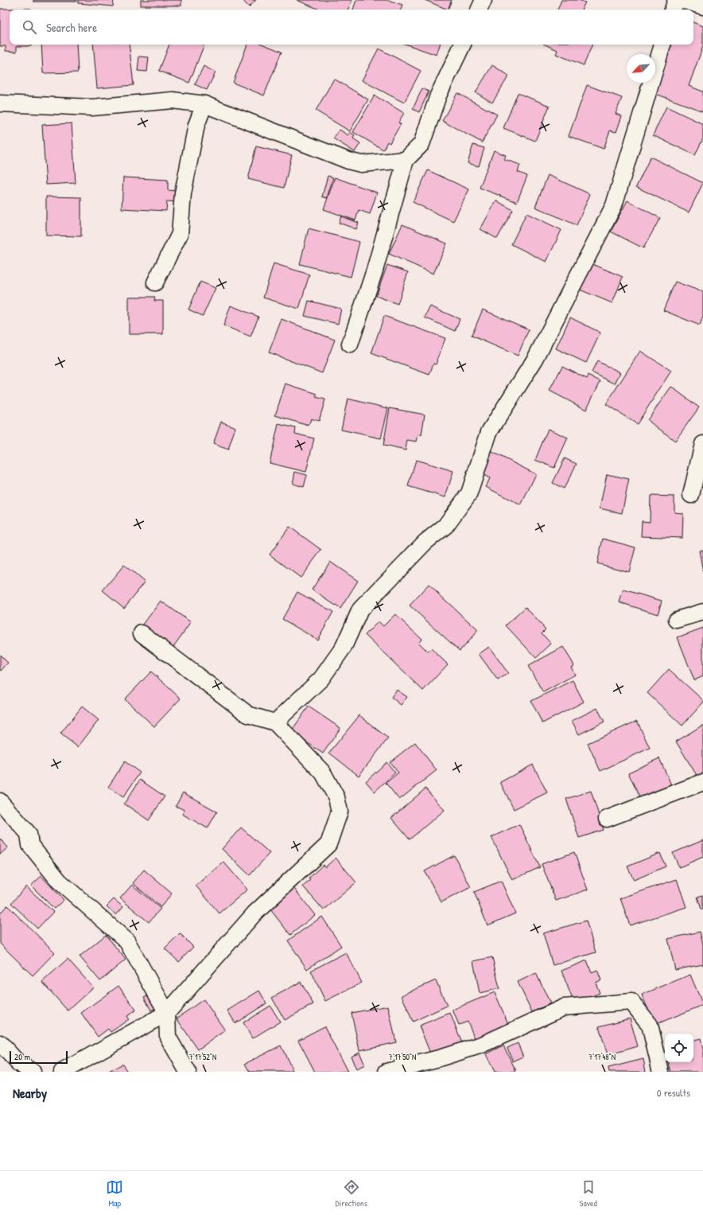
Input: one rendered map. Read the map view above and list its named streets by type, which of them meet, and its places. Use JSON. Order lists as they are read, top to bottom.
{
  "scale_bar": "20 m",
  "north": "bottom left",
  "page": {
    "search": "Search here",
    "scale": "20 m",
    "heading": ["Nearby", "0 results"],
    "nav": ["Map", "Directions", "Saved"]
  },
  "coordinates": ["7°17'52\"N", "7°17'50\"N", "7°17'48\"N"]
}
